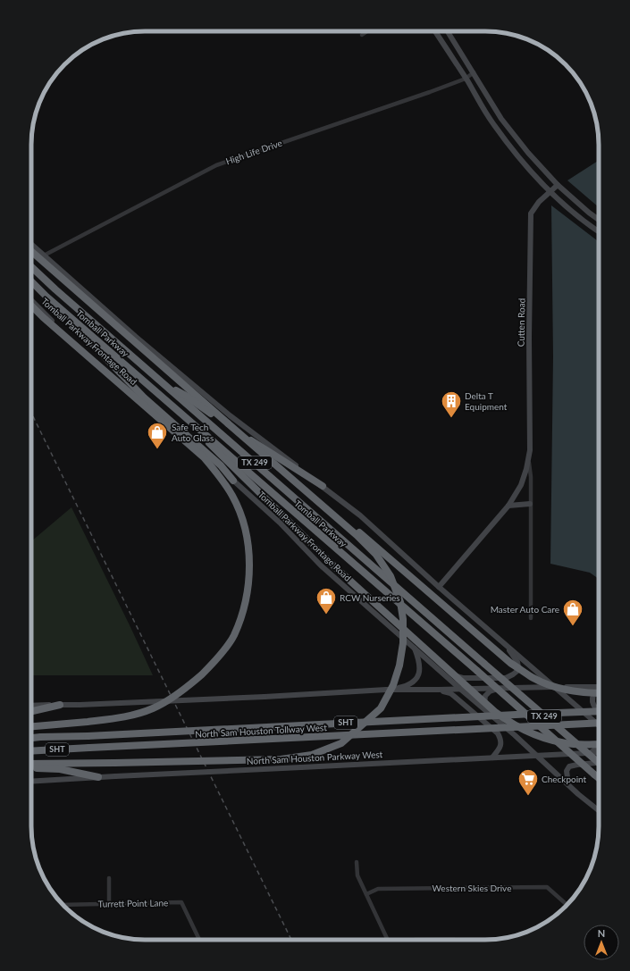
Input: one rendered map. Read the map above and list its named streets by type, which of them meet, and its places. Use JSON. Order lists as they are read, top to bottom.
{
  "streets": {
    "highway": [
      "Tomball Parkway",
      "TX 249",
      "SHT",
      "North Sam Houston Tollway West"
    ],
    "main road": ["Cutten Road", "Tomball Parkway Frontage Road", "North Sam Houston Parkway West"],
    "street": ["High Life Drive", "Western Skies Drive", "Turrett Point Lane"]
  },
  "crossings": [
    ["Tomball Parkway Frontage Road", "North Sam Houston Parkway West"]
  ],
  "places": {
    "building": ["Delta T Equipment"],
    "shop": ["Safe Tech Auto Glass", "RCW Nurseries", "Master Auto Care"],
    "supermarket": ["Checkpoint"]
  },
  "north": "top"
}
